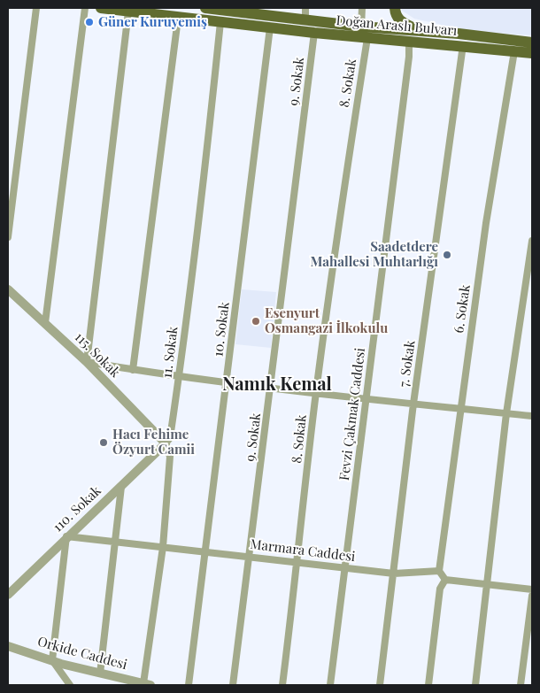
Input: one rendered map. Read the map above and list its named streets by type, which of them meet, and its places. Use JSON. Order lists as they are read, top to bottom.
{
  "streets": {
    "main road": ["Doğan Araslı Bulvarı"],
    "street": [
      "9. Sokak",
      "8. Sokak",
      "6. Sokak",
      "10. Sokak",
      "11. Sokak",
      "115. Sokak",
      "7. Sokak",
      "Fevzi Çakmak Caddesi",
      "110. Sokak",
      "Marmara Caddesi",
      "Orkide Caddesi"
    ]
  },
  "crossings": [
    ["Doğan Araslı Bulvarı", "9. Sokak"],
    ["Doğan Araslı Bulvarı", "8. Sokak"],
    ["Doğan Araslı Bulvarı", "6. Sokak"],
    ["Doğan Araslı Bulvarı", "10. Sokak"],
    ["Doğan Araslı Bulvarı", "11. Sokak"],
    ["Doğan Araslı Bulvarı", "7. Sokak"],
    ["Doğan Araslı Bulvarı", "Fevzi Çakmak Caddesi"],
    ["9. Sokak", "Marmara Caddesi"],
    ["8. Sokak", "Marmara Caddesi"],
    ["6. Sokak", "Marmara Caddesi"],
    ["10. Sokak", "Marmara Caddesi"],
    ["11. Sokak", "115. Sokak"],
    ["11. Sokak", "110. Sokak"],
    ["11. Sokak", "Marmara Caddesi"],
    ["11. Sokak", "Orkide Caddesi"],
    ["115. Sokak", "110. Sokak"],
    ["7. Sokak", "Marmara Caddesi"],
    ["Fevzi Çakmak Caddesi", "Marmara Caddesi"],
    ["110. Sokak", "Marmara Caddesi"]
  ],
  "districts": ["Namık Kemal"],
  "places": [
    "Güner Kuruyemiş",
    "Saadetdere Mahallesi Muhtarlığı",
    "Esenyurt Osmangazi İlkokulu",
    "Hacı Fehime Özyurt Camii"
  ]
}
